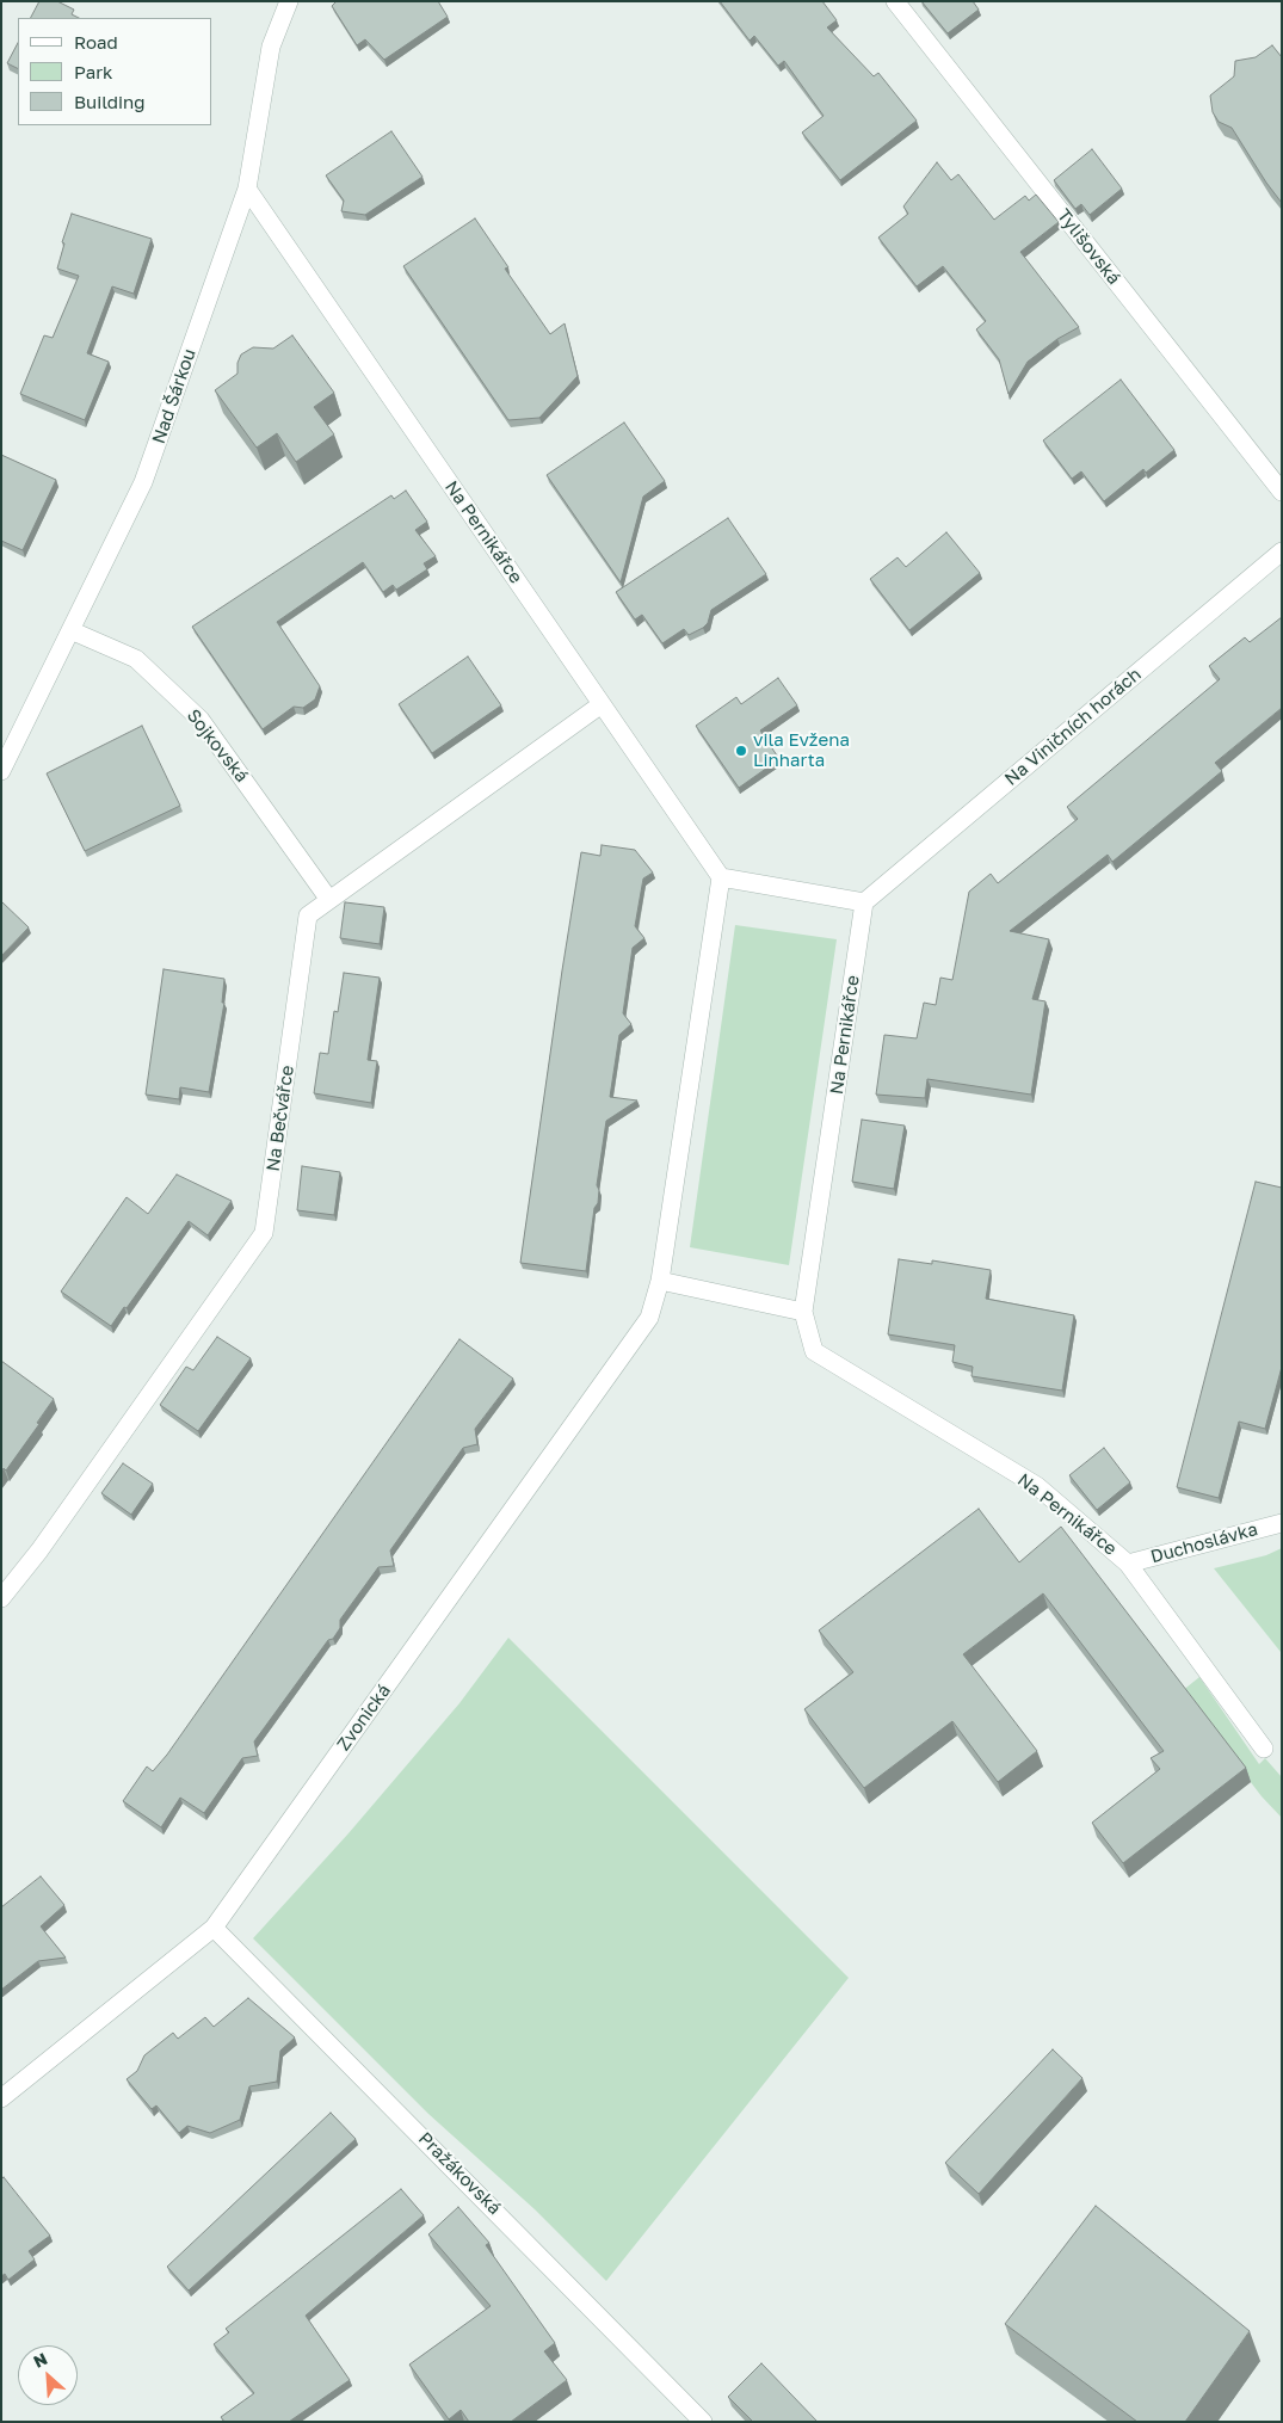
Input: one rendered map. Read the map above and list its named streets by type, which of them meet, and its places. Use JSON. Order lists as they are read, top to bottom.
{
  "streets": {
    "street": [
      "Tylišovská",
      "Nad Šárkou",
      "Na Pernikářce",
      "Na Viničních horách",
      "Sojkovská",
      "Na Bečvářce",
      "Duchoslávka",
      "Zvonická",
      "Pražákovská"
    ]
  },
  "crossings": [
    ["Nad Šárkou", "Na Pernikářce"],
    ["Nad Šárkou", "Sojkovská"],
    ["Na Pernikářce", "Na Viničních horách"],
    ["Na Pernikářce", "Na Bečvářce"],
    ["Na Pernikářce", "Duchoslávka"],
    ["Sojkovská", "Na Bečvářce"],
    ["Zvonická", "Pražákovská"]
  ],
  "places": ["vila Evžena Linharta"],
  "legend": ["Road", "Park", "Building"],
  "north": "top left"
}
